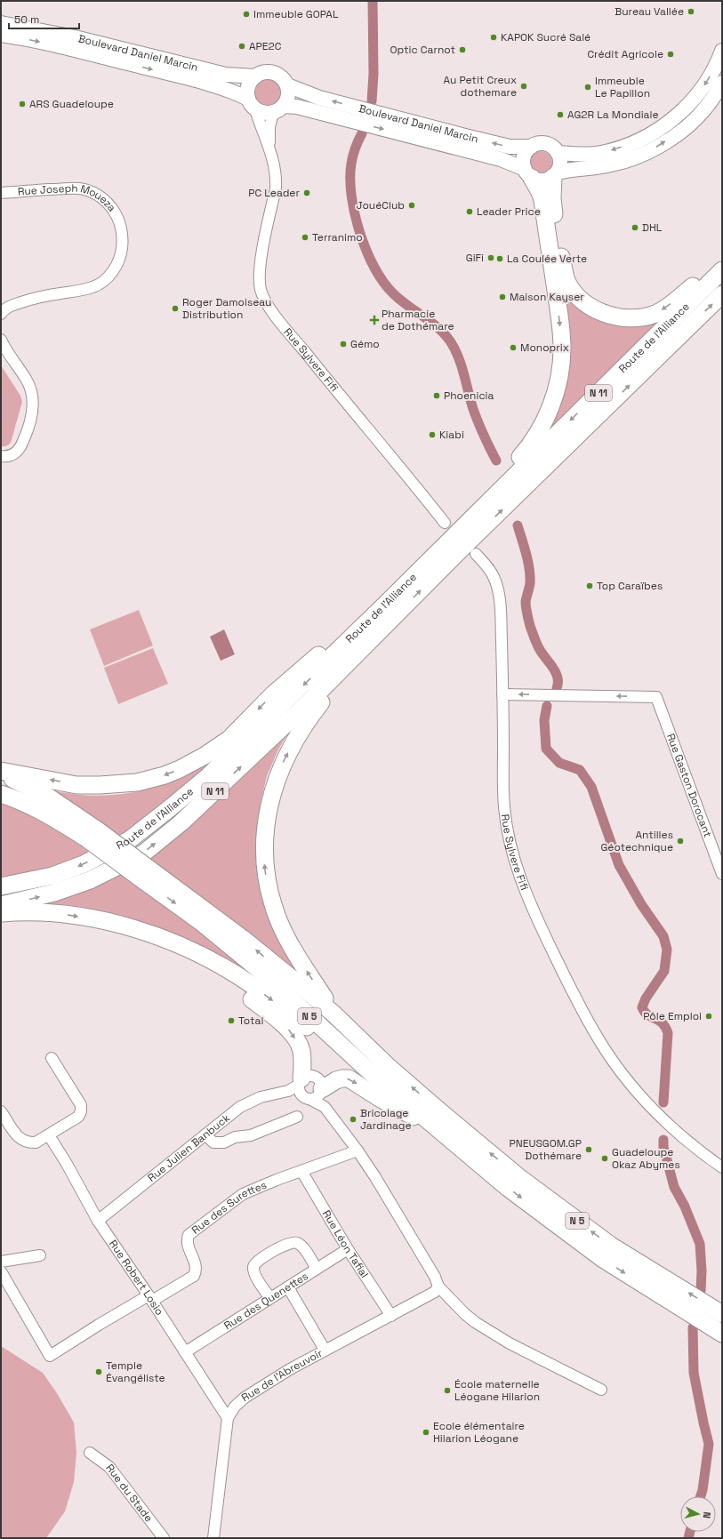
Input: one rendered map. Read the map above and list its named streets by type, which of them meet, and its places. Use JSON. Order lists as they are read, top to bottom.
{
  "streets": {
    "highway": ["Route de l'Alliance", "N 11", "N 5"],
    "main road": ["Boulevard Daniel Marcin"],
    "street": [
      "Rue Joseph Moueza",
      "Rue Sylvere Fifi",
      "Rue Gaston Dorocant",
      "Rue Julien Banbuck",
      "Rue des Surettes",
      "Rue Léon Tafial",
      "Rue Robert Losio",
      "Rue des Quenettes",
      "Rue de l'Abreuvoir",
      "Rue du Stade"
    ]
  },
  "crossings": [
    ["Boulevard Daniel Marcin", "Rue Sylvere Fifi"],
    ["Rue Sylvere Fifi", "Rue Gaston Dorocant"],
    ["Rue Julien Banbuck", "Rue des Surettes"],
    ["Rue Julien Banbuck", "Rue Robert Losio"],
    ["Rue Julien Banbuck", "Rue de l'Abreuvoir"],
    ["Rue des Surettes", "Rue Léon Tafial"],
    ["Rue des Surettes", "Rue Robert Losio"],
    ["Rue Léon Tafial", "Rue des Quenettes"],
    ["Rue Léon Tafial", "Rue de l'Abreuvoir"],
    ["Rue Robert Losio", "Rue des Quenettes"],
    ["Rue Robert Losio", "Rue de l'Abreuvoir"]
  ],
  "one_way": ["Rue Gaston Dorocant"],
  "places": {
    "other": [
      "Bureau Vallée",
      "Immeuble GOPAL",
      "KAPOK Sucré Salé",
      "APE2C",
      "Optic Carnot",
      "Crédit Agricole",
      "Au Petit Creux dothemare",
      "Immeuble Le Papillon",
      "ARS Guadeloupe",
      "AG2R La Mondiale",
      "PC Leader",
      "JouéClub",
      "Leader Price",
      "DHL",
      "Terranimo",
      "GiFi",
      "La Coulée Verte",
      "Maison Kayser",
      "Roger Damoiseau Distribution",
      "Gémo",
      "Monoprix",
      "Phoenicia",
      "Kiabi",
      "Top Caraïbes",
      "Antilles Géotechnique",
      "Pôle Emploi",
      "Total",
      "Bricolage Jardinage",
      "PNEUSGOM.GP Dothémare",
      "Guadeloupe Okaz Abymes",
      "Temple Évangéliste",
      "École maternelle Léogane Hilarion",
      "Ecole élémentaire Hilarion Léogane"
    ],
    "health": ["Pharmacie de Dothémare"]
  },
  "scale_bar": "50 m",
  "north": "right"
}
